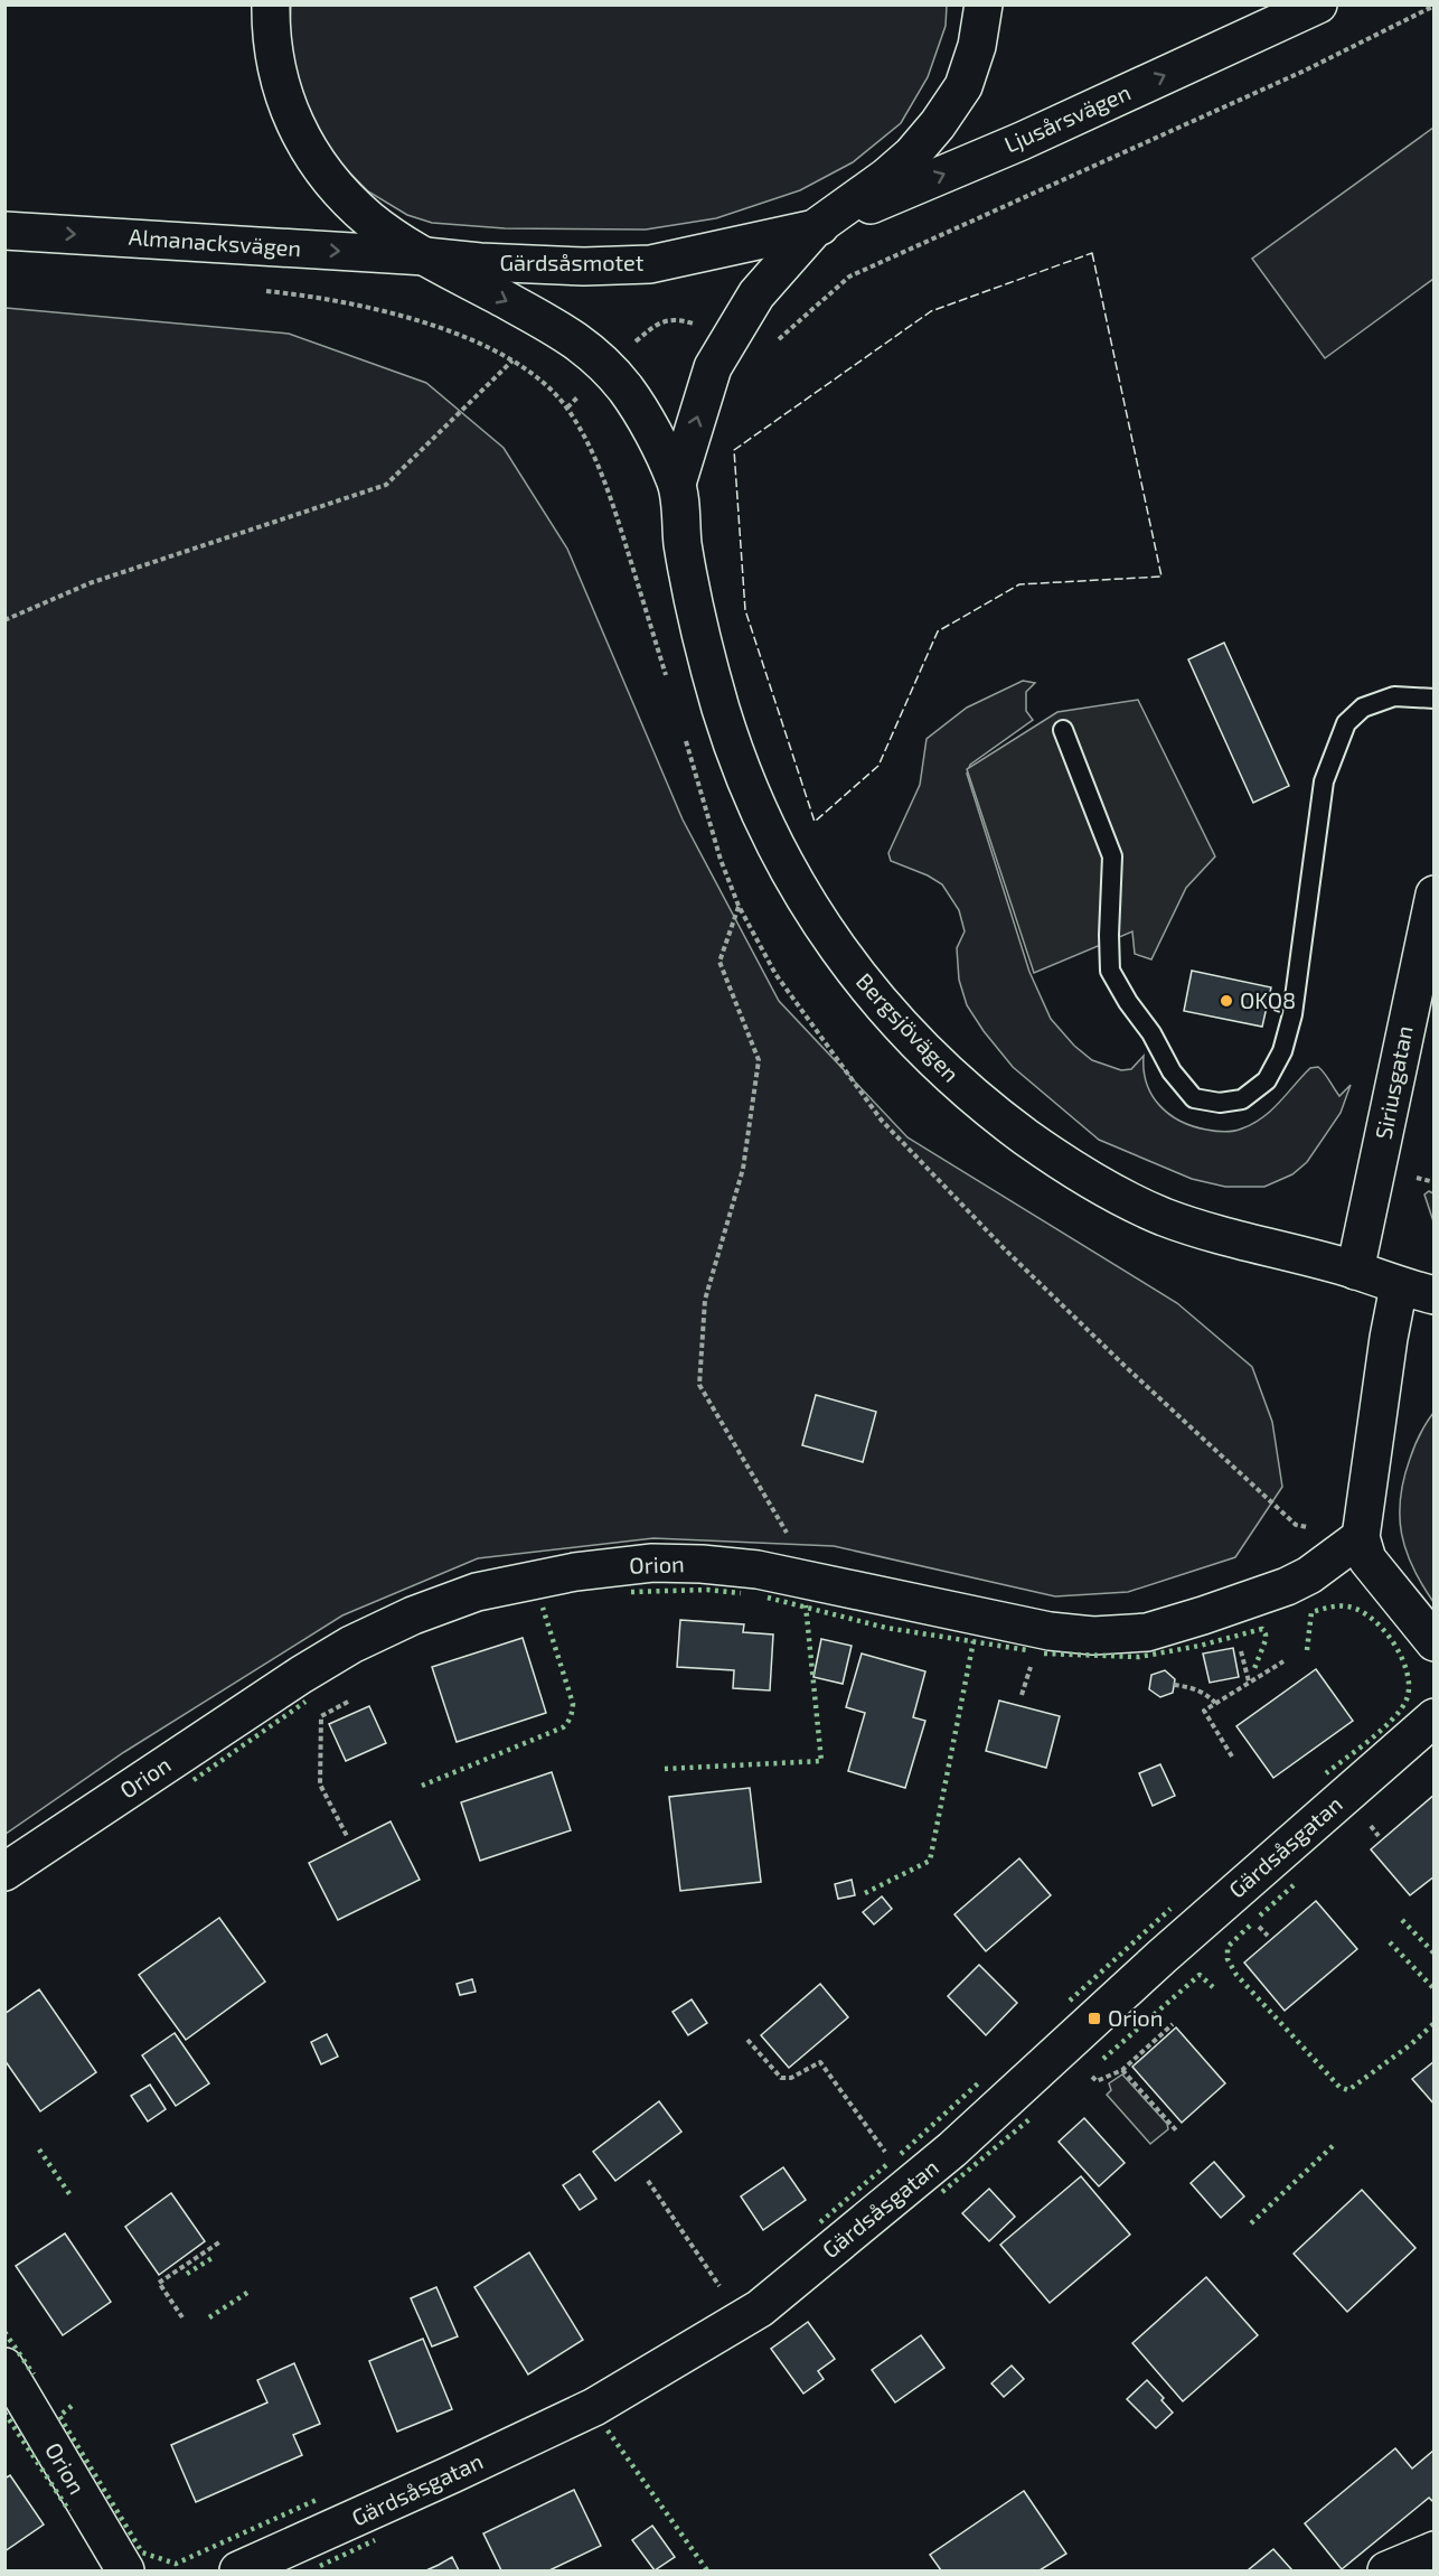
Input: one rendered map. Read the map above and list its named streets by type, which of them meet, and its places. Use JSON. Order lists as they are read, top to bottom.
{
  "streets": {
    "street": [
      "Ljusårsvägen",
      "Almanacksvägen",
      "Gärdsåsmotet",
      "Bergsjövägen",
      "Siriusgatan",
      "Orion",
      "Gärdsåsgatan"
    ]
  },
  "crossings": [
    ["Ljusårsvägen", "Gärdsåsmotet"],
    ["Ljusårsvägen", "Bergsjövägen"],
    ["Almanacksvägen", "Gärdsåsmotet"],
    ["Almanacksvägen", "Bergsjövägen"],
    ["Gärdsåsmotet", "Bergsjövägen"],
    ["Bergsjövägen", "Siriusgatan"]
  ],
  "one_way": ["Ljusårsvägen", "Almanacksvägen"],
  "places": {
    "other": ["OKQ8"],
    "transit": ["Orion"]
  }
}
